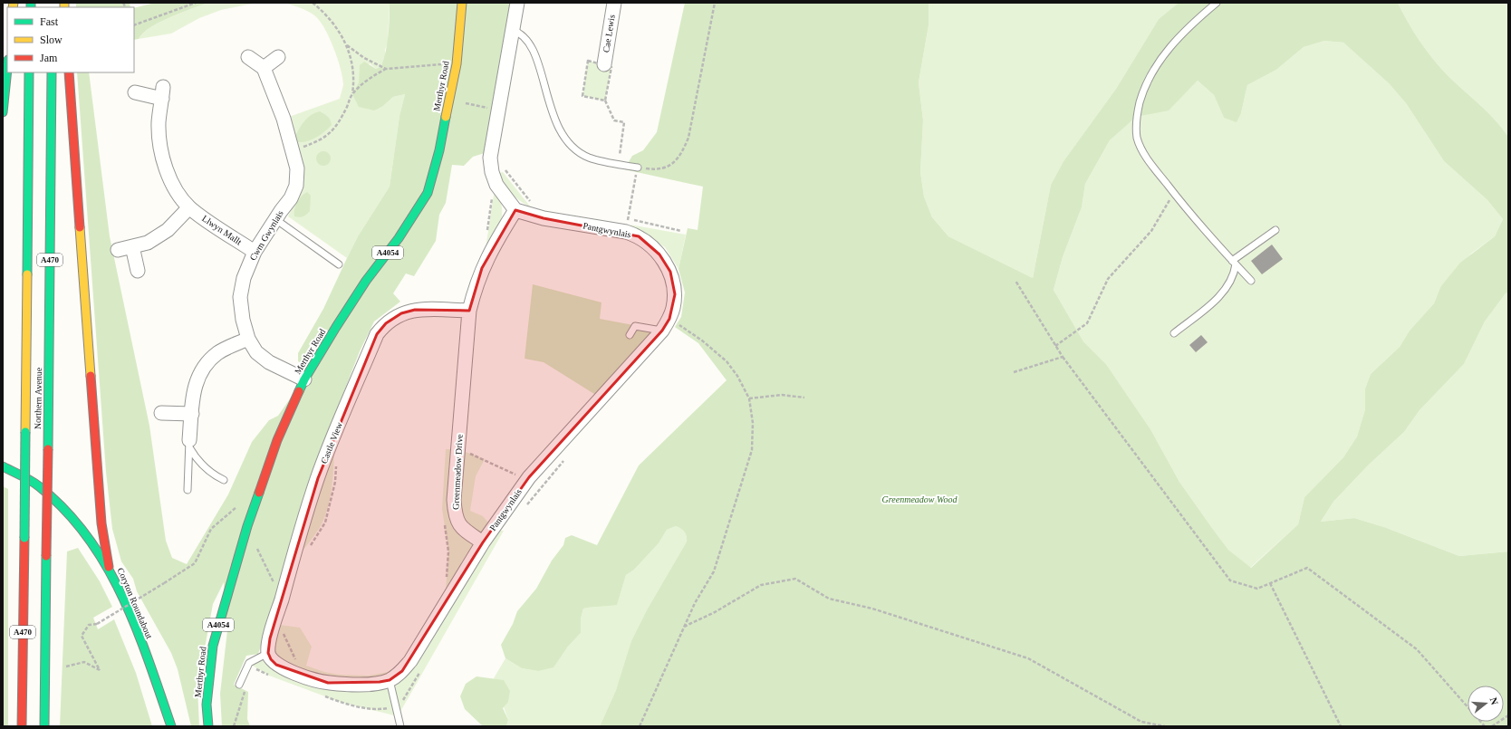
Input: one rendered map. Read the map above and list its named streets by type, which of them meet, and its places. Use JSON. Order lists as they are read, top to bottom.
{
  "streets": {
    "main road": [
      "Merthyr Road",
      "A4054",
      "A470",
      "Northern Avenue",
      "Coryton Roundabout"
    ],
    "street": [
      "Cae Lewis",
      "Llwyn Mallt",
      "Pantgwynlais",
      "Cwm Gwynlais",
      "Castle View",
      "Greenmeadow Drive"
    ]
  },
  "crossings": [
    ["Merthyr Road", "Cwm Gwynlais"],
    ["Llwyn Mallt", "Cwm Gwynlais"],
    ["Pantgwynlais", "Greenmeadow Drive"],
    ["Castle View", "Greenmeadow Drive"]
  ],
  "parks": ["Greenmeadow Wood"],
  "legend": ["Fast", "Slow", "Jam"],
  "north": "right"
}
